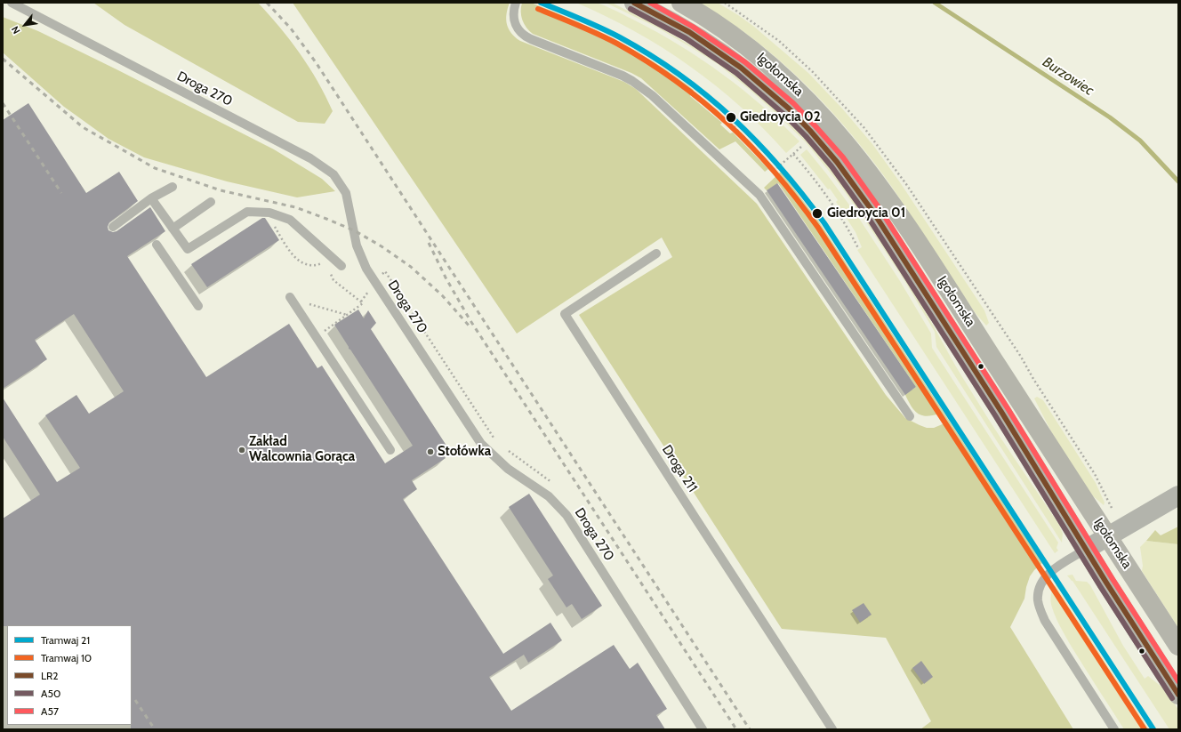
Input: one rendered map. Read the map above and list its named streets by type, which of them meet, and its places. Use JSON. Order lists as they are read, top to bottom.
{
  "streets": {
    "main road": ["Igołomska"],
    "lane": ["Droga 270", "Droga 211"]
  },
  "water": ["Burzowiec"],
  "places": [
    "Giedroycia 02",
    "Giedroycia 01",
    "Zakład Walcownia Gorąca",
    "Stołówka"
  ],
  "lines": [
    "tram line 21",
    "transit line LR2",
    "transit line A57",
    "tram line 10",
    "transit line A50"
  ],
  "legend": [
    "Tramwaj 21",
    "Tramwaj 10",
    "LR2",
    "A50",
    "A57"
  ],
  "north": "bottom left"
}
